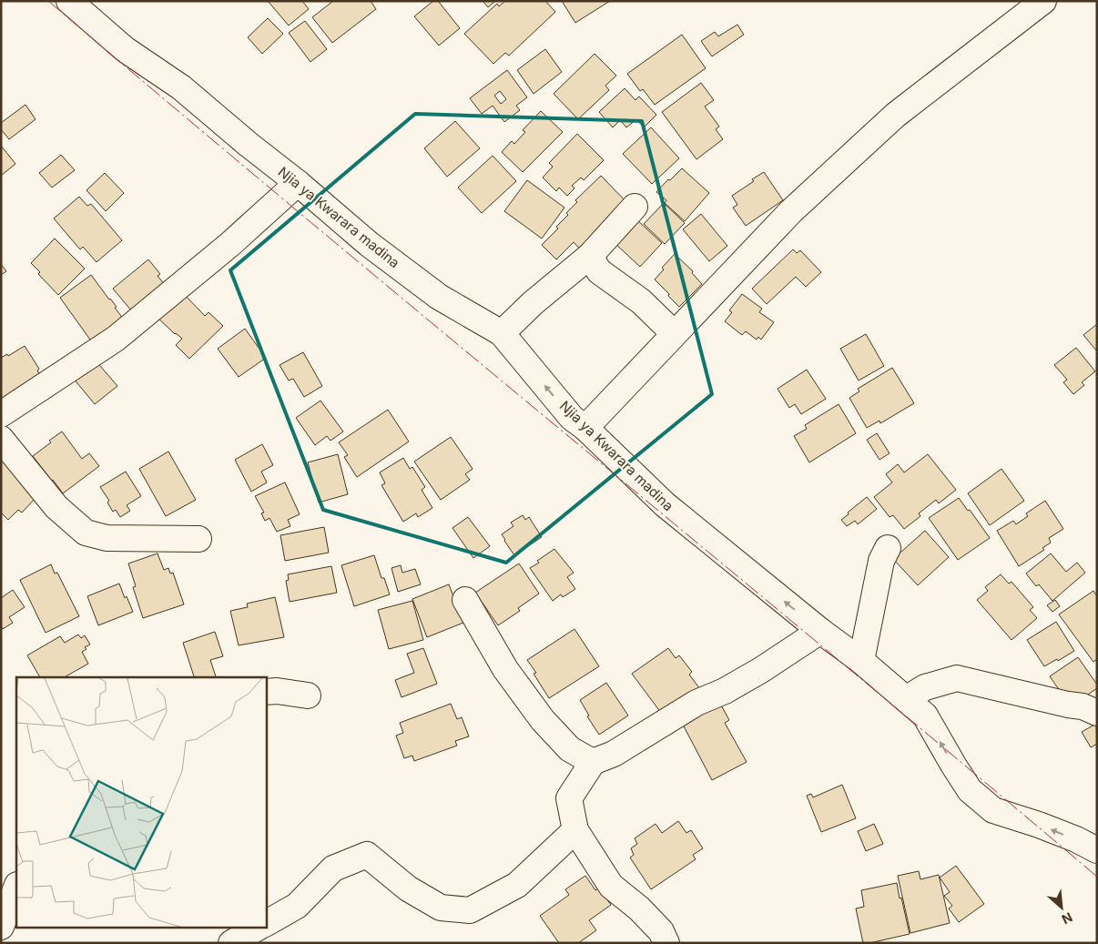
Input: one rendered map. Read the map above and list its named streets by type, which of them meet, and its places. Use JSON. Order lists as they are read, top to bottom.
{
  "streets": {
    "street": ["Njia ya Kwarara madina"]
  },
  "one_way": ["Njia ya Kwarara madina"],
  "north": "bottom right"
}
